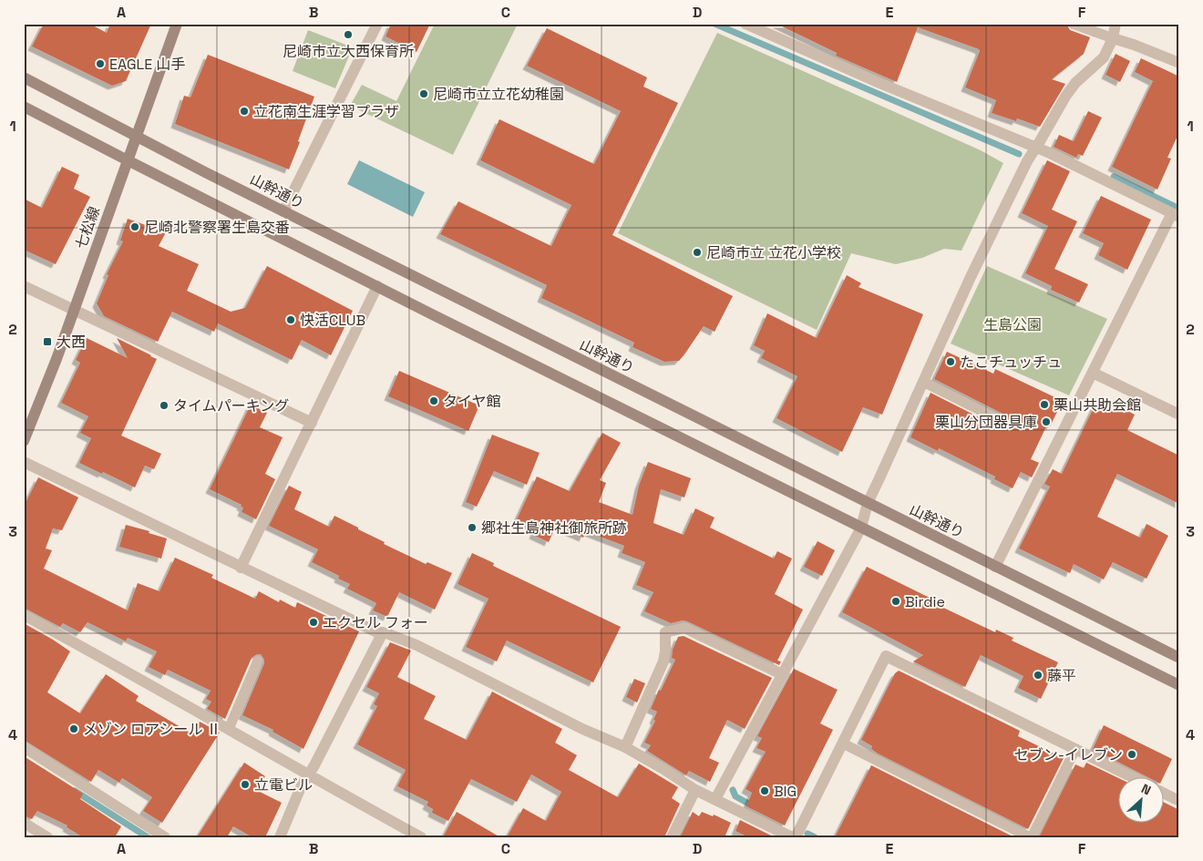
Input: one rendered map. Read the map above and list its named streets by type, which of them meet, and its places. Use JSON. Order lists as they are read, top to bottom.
{
  "streets": {
    "street": ["山幹通り", "七松線"]
  },
  "crossings": [
    ["山幹通り", "七松線"]
  ],
  "parks": ["生島公園"],
  "places": {
    "other": [
      "尼崎市立大西保育所",
      "EAGLE 山手",
      "尼崎市立立花幼稚園",
      "立花南生涯学習プラザ",
      "尼崎北警察署生島交番",
      "尼崎市立 立花小学校",
      "快活CLUB",
      "たこチュッチュ",
      "タイヤ館",
      "栗山共助会館",
      "タイムパーキング",
      "栗山分団器具庫",
      "郷社生島神社御旅所跡",
      "Birdie",
      "エクセル フォー",
      "藤平",
      "メゾン ロアシール Ⅱ",
      "セブン-イレブン",
      "立電ビル",
      "BIG"
    ],
    "transit": ["大西"]
  },
  "north": "top right",
  "grid": {
    "columns": [
      "A",
      "B",
      "C",
      "D",
      "E",
      "F"
    ],
    "rows": [
      "1",
      "2",
      "3",
      "4"
    ]
  }
}
